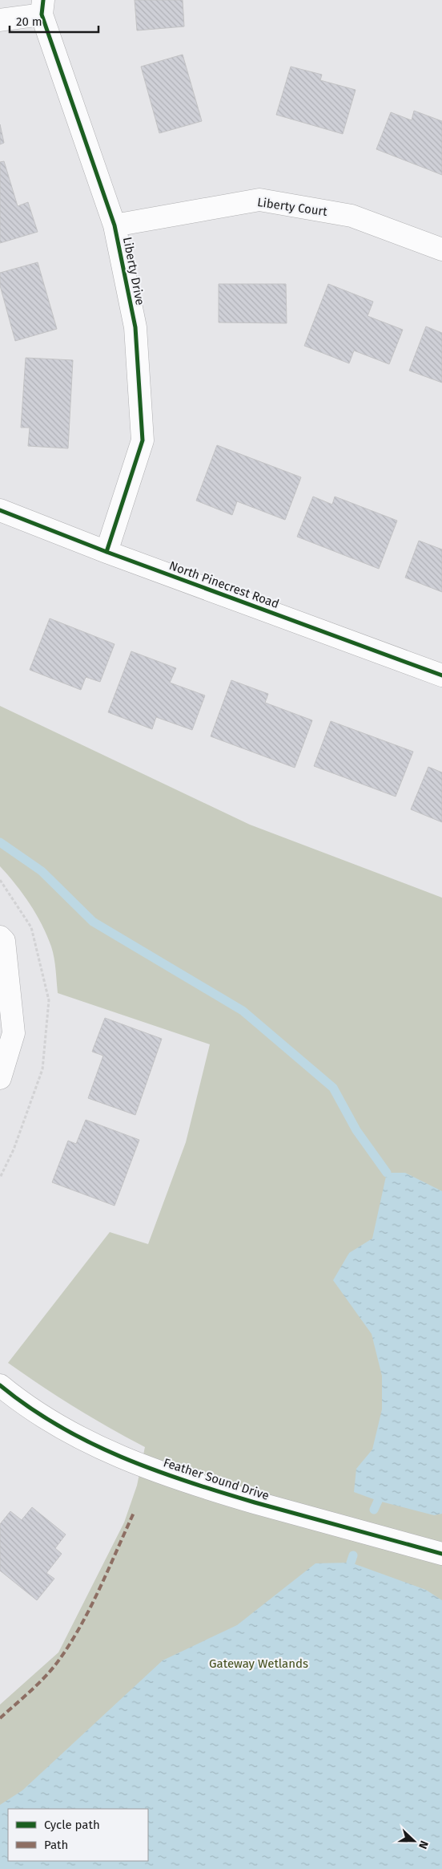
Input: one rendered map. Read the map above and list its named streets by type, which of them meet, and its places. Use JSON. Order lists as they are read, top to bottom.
{
  "streets": {
    "street": [
      "Liberty Court",
      "Liberty Drive",
      "North Pinecrest Road",
      "Feather Sound Drive"
    ]
  },
  "crossings": [
    ["Liberty Court", "Liberty Drive"],
    ["Liberty Drive", "North Pinecrest Road"]
  ],
  "parks": ["Gateway Wetlands"],
  "legend": ["Cycle path", "Path"],
  "scale_bar": "20 m",
  "north": "right"
}
